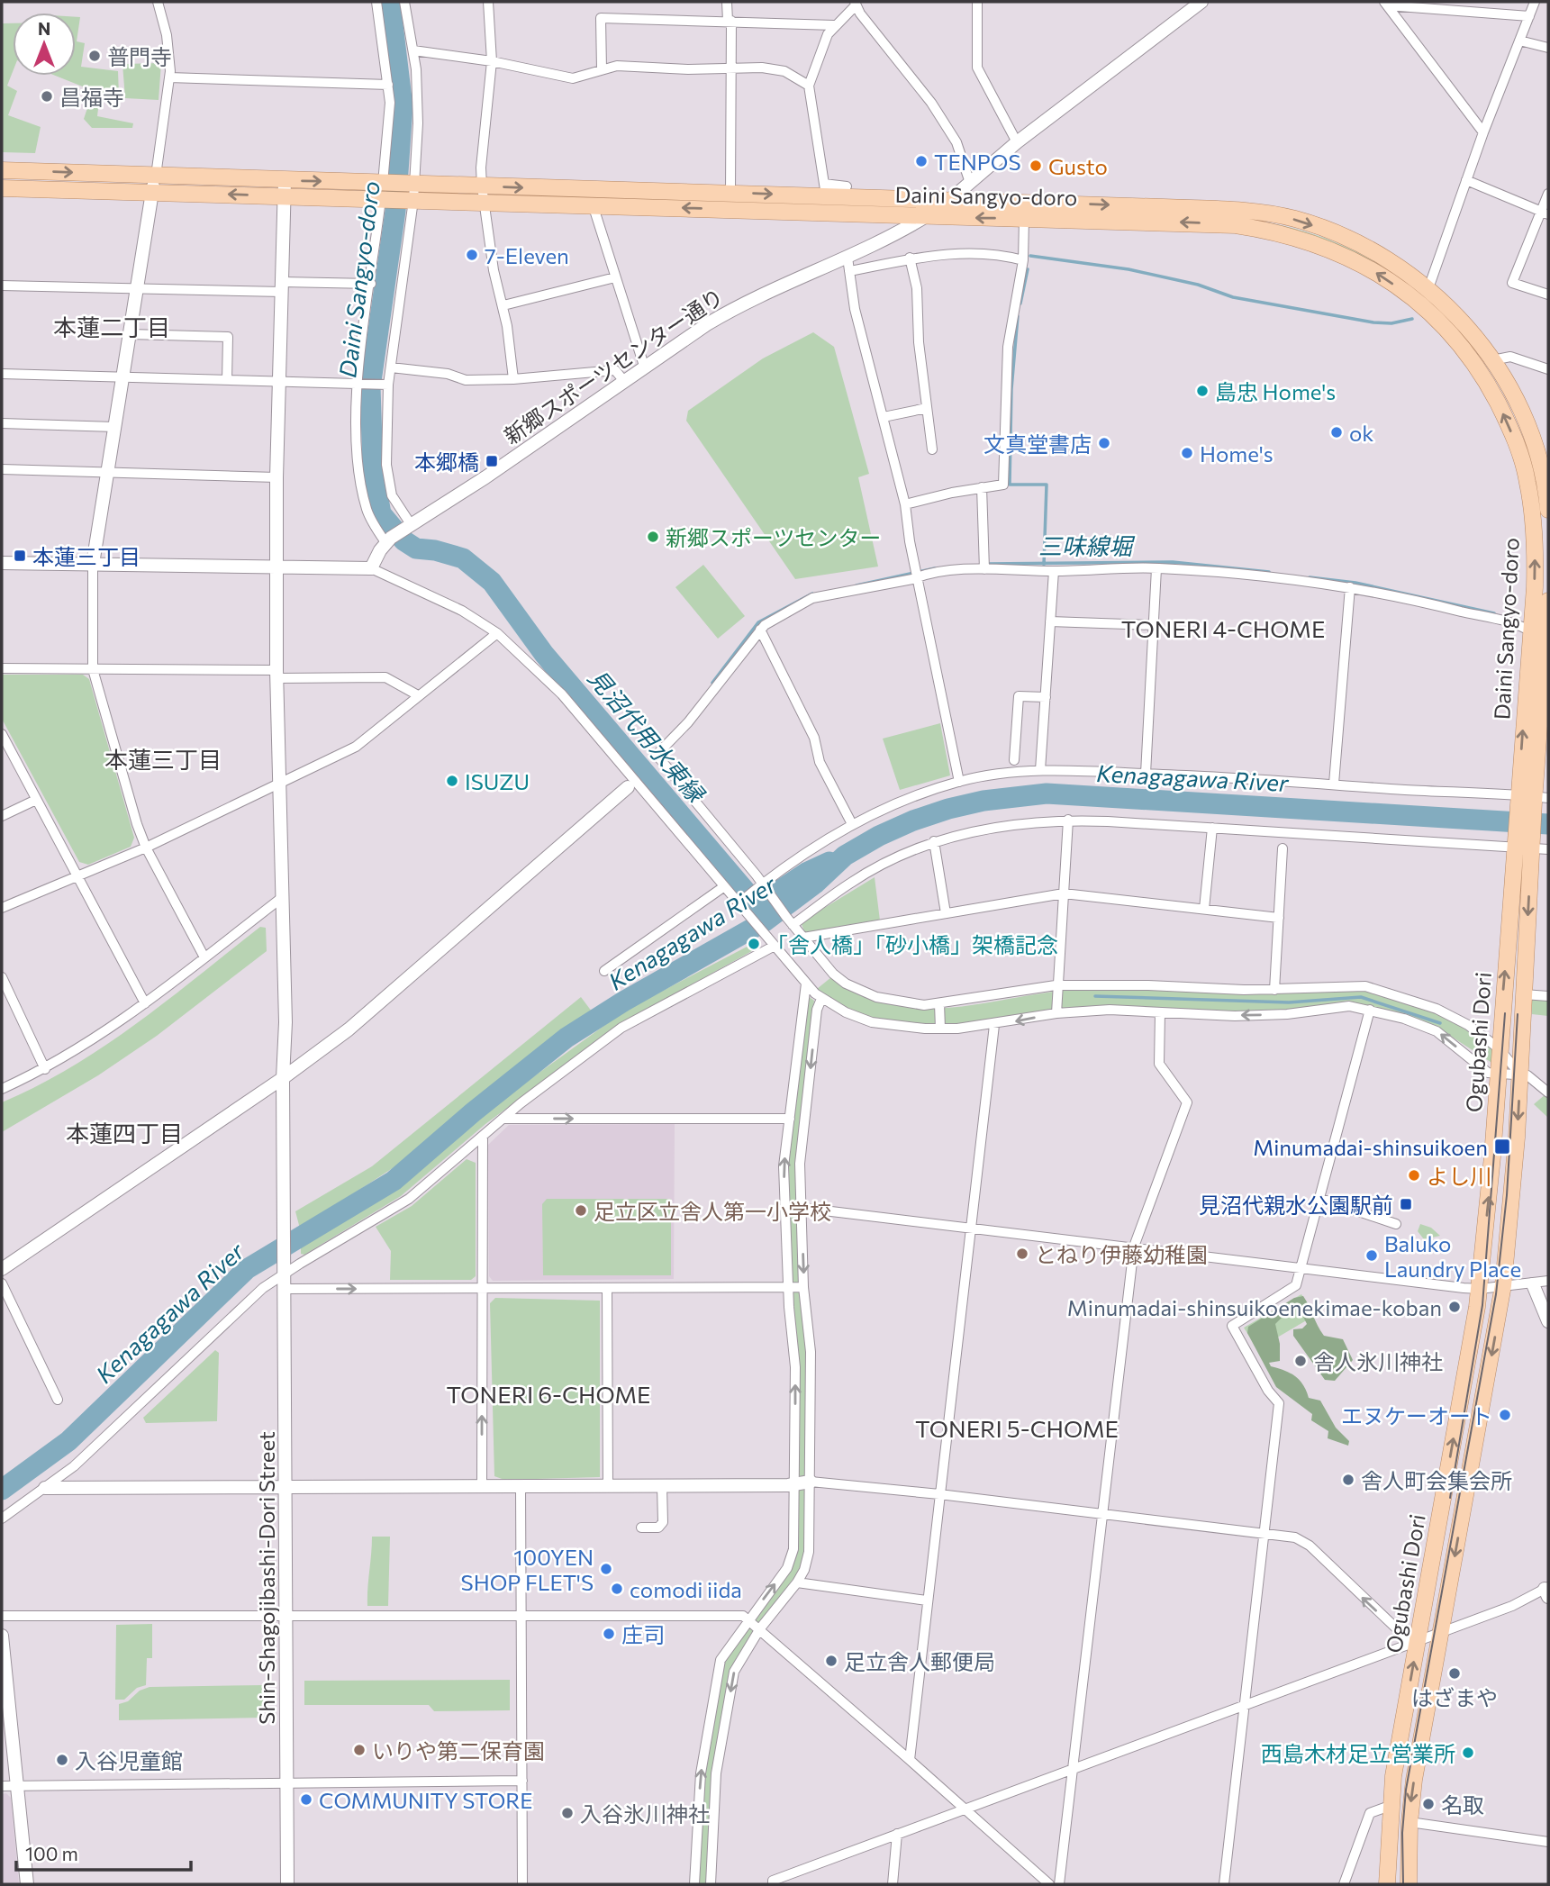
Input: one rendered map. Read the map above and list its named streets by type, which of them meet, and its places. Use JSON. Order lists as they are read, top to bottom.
{
  "streets": {
    "main road": ["Daini Sangyo-doro", "Ogubashi Dori"],
    "street": ["新郷スポーツセンター通り", "Shin-Shagojibashi-Dori Street"]
  },
  "crossings": [
    ["Daini Sangyo-doro", "新郷スポーツセンター通り"],
    ["Daini Sangyo-doro", "Ogubashi Dori"],
    ["Daini Sangyo-doro", "Shin-Shagojibashi-Dori Street"]
  ],
  "districts": [
    "本蓮二丁目",
    "TONERI 4-CHOME",
    "本蓮三丁目",
    "本蓮四丁目",
    "TONERI 6-CHOME",
    "TONERI 5-CHOME"
  ],
  "water": [
    "Daini Sangyo-doro",
    "三味線堀",
    "見沼代用水東縁",
    "Kenagagawa River"
  ],
  "places": {
    "other": [
      "普門寺",
      "昌福寺",
      "TENPOS",
      "Gusto",
      "7-Eleven",
      "島忠 Home's",
      "ok",
      "文真堂書店",
      "Home's",
      "新郷スポーツセンター",
      "ISUZU",
      "「舎人橋」「砂小橋」架橋記念",
      "よし川",
      "足立区立舎人第一小学校",
      "とねり伊藤幼稚園",
      "Baluko Laundry Place",
      "Minumadai-shinsuikoenekimae-koban",
      "舎人氷川神社",
      "エヌケーオート",
      "舎人町会集会所",
      "100YEN SHOP FLET'S",
      "comodi iida",
      "庄司",
      "足立舎人郵便局",
      "はざまや",
      "いりや第二保育園",
      "西島木材足立営業所",
      "入谷児童館",
      "COMMUNITY STORE",
      "名取",
      "入谷氷川神社"
    ],
    "transit": [
      "本郷橋",
      "本蓮三丁目",
      "Minumadai-shinsuikoen",
      "見沼代親水公園駅前"
    ]
  },
  "scale_bar": "100 m",
  "north": "top"
}
